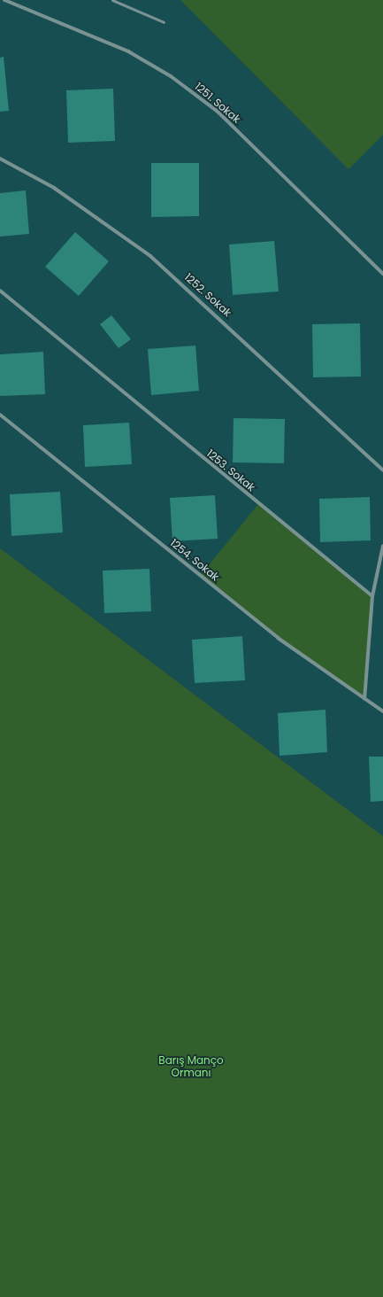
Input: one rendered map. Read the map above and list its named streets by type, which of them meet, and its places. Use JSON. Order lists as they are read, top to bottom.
{
  "streets": {
    "street": [
      "1251. Sokak",
      "1252. Sokak",
      "1253. Sokak",
      "1254. Sokak"
    ]
  },
  "parks": ["Barış Manço Ormanı"]
}
